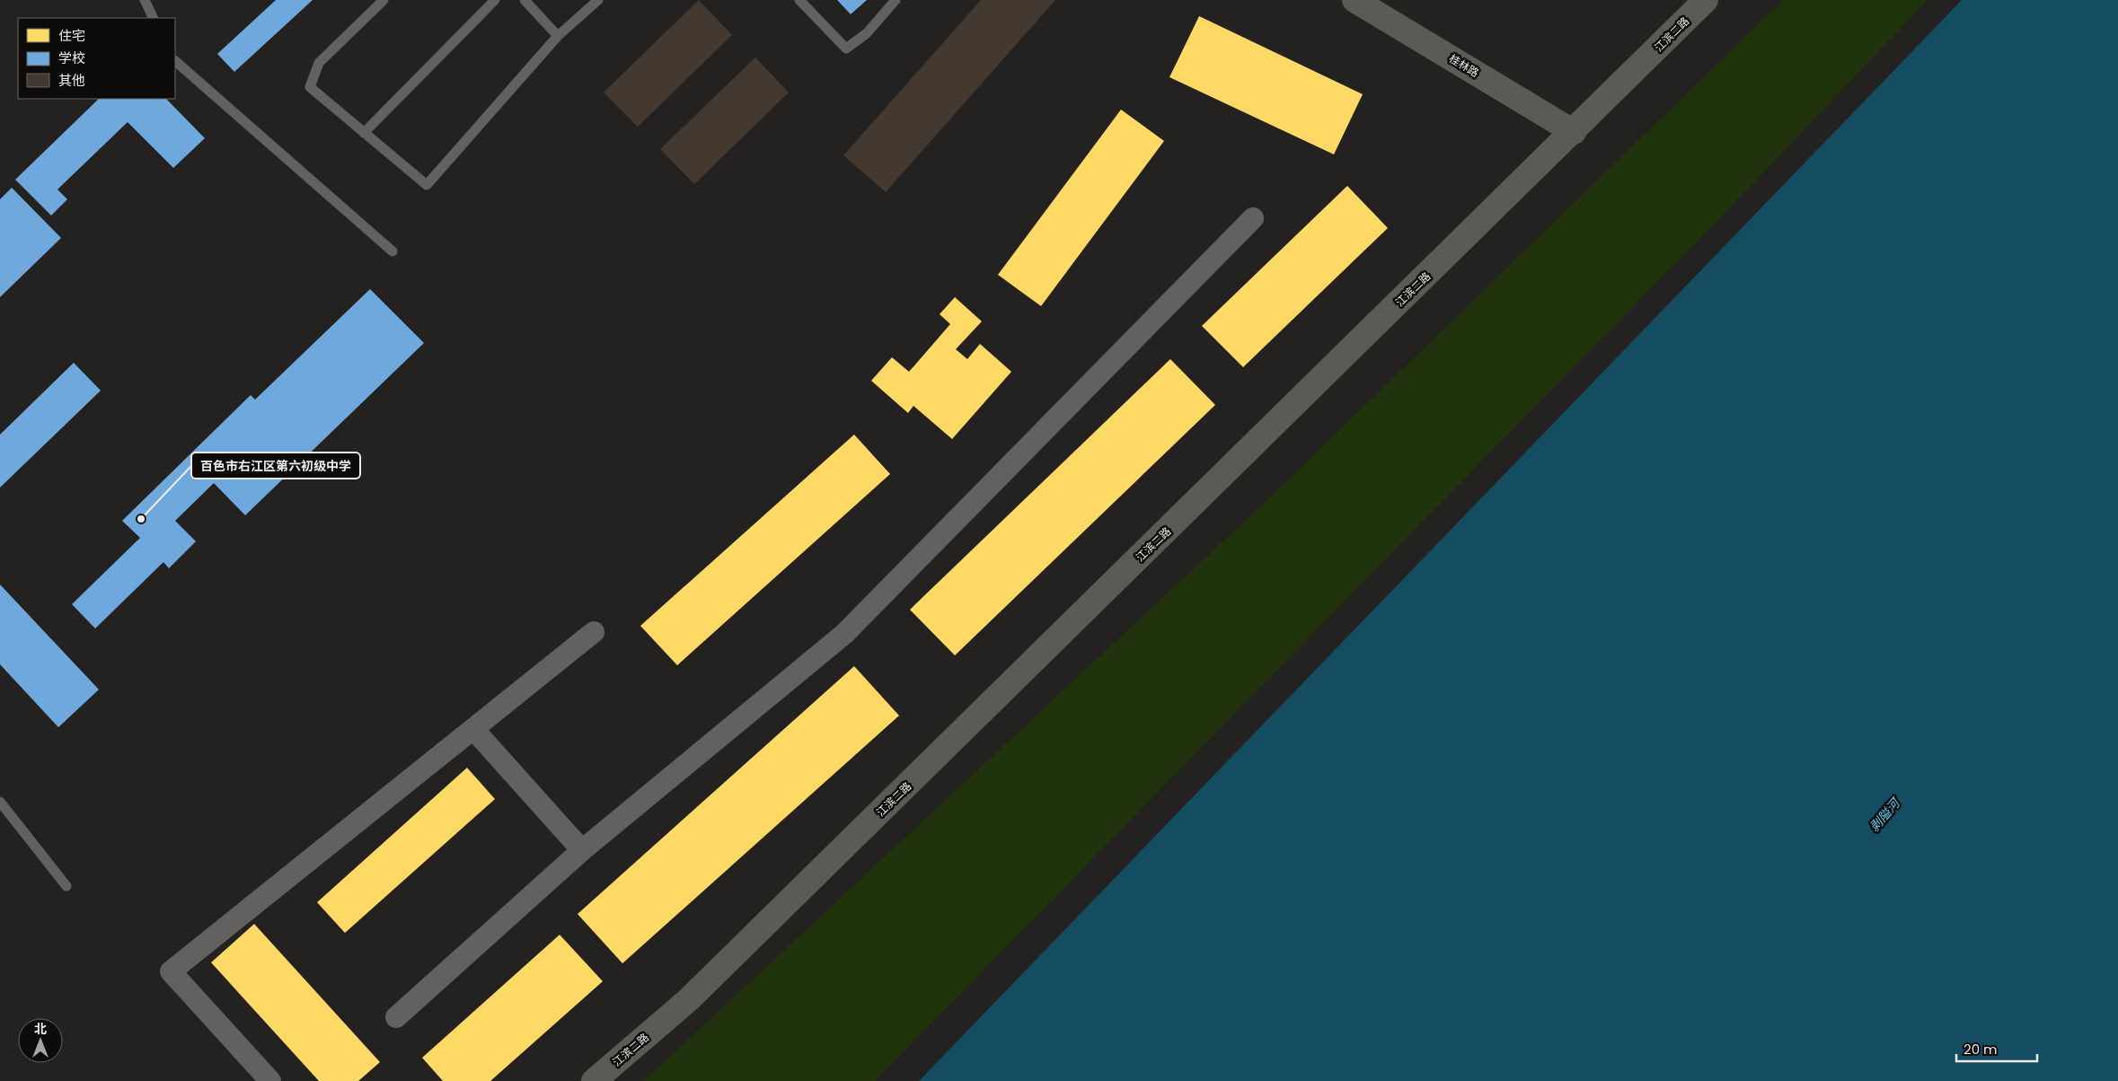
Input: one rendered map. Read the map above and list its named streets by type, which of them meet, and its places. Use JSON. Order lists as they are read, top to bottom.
{
  "streets": {
    "main road": ["江滨二路", "桂林路"]
  },
  "crossings": [
    ["江滨二路", "桂林路"]
  ],
  "water": ["剥隘河"],
  "places": ["百色市右江区第六初级中学"],
  "legend": ["住宅", "学校", "其他"],
  "scale_bar": "20 m",
  "north": "top"
}
